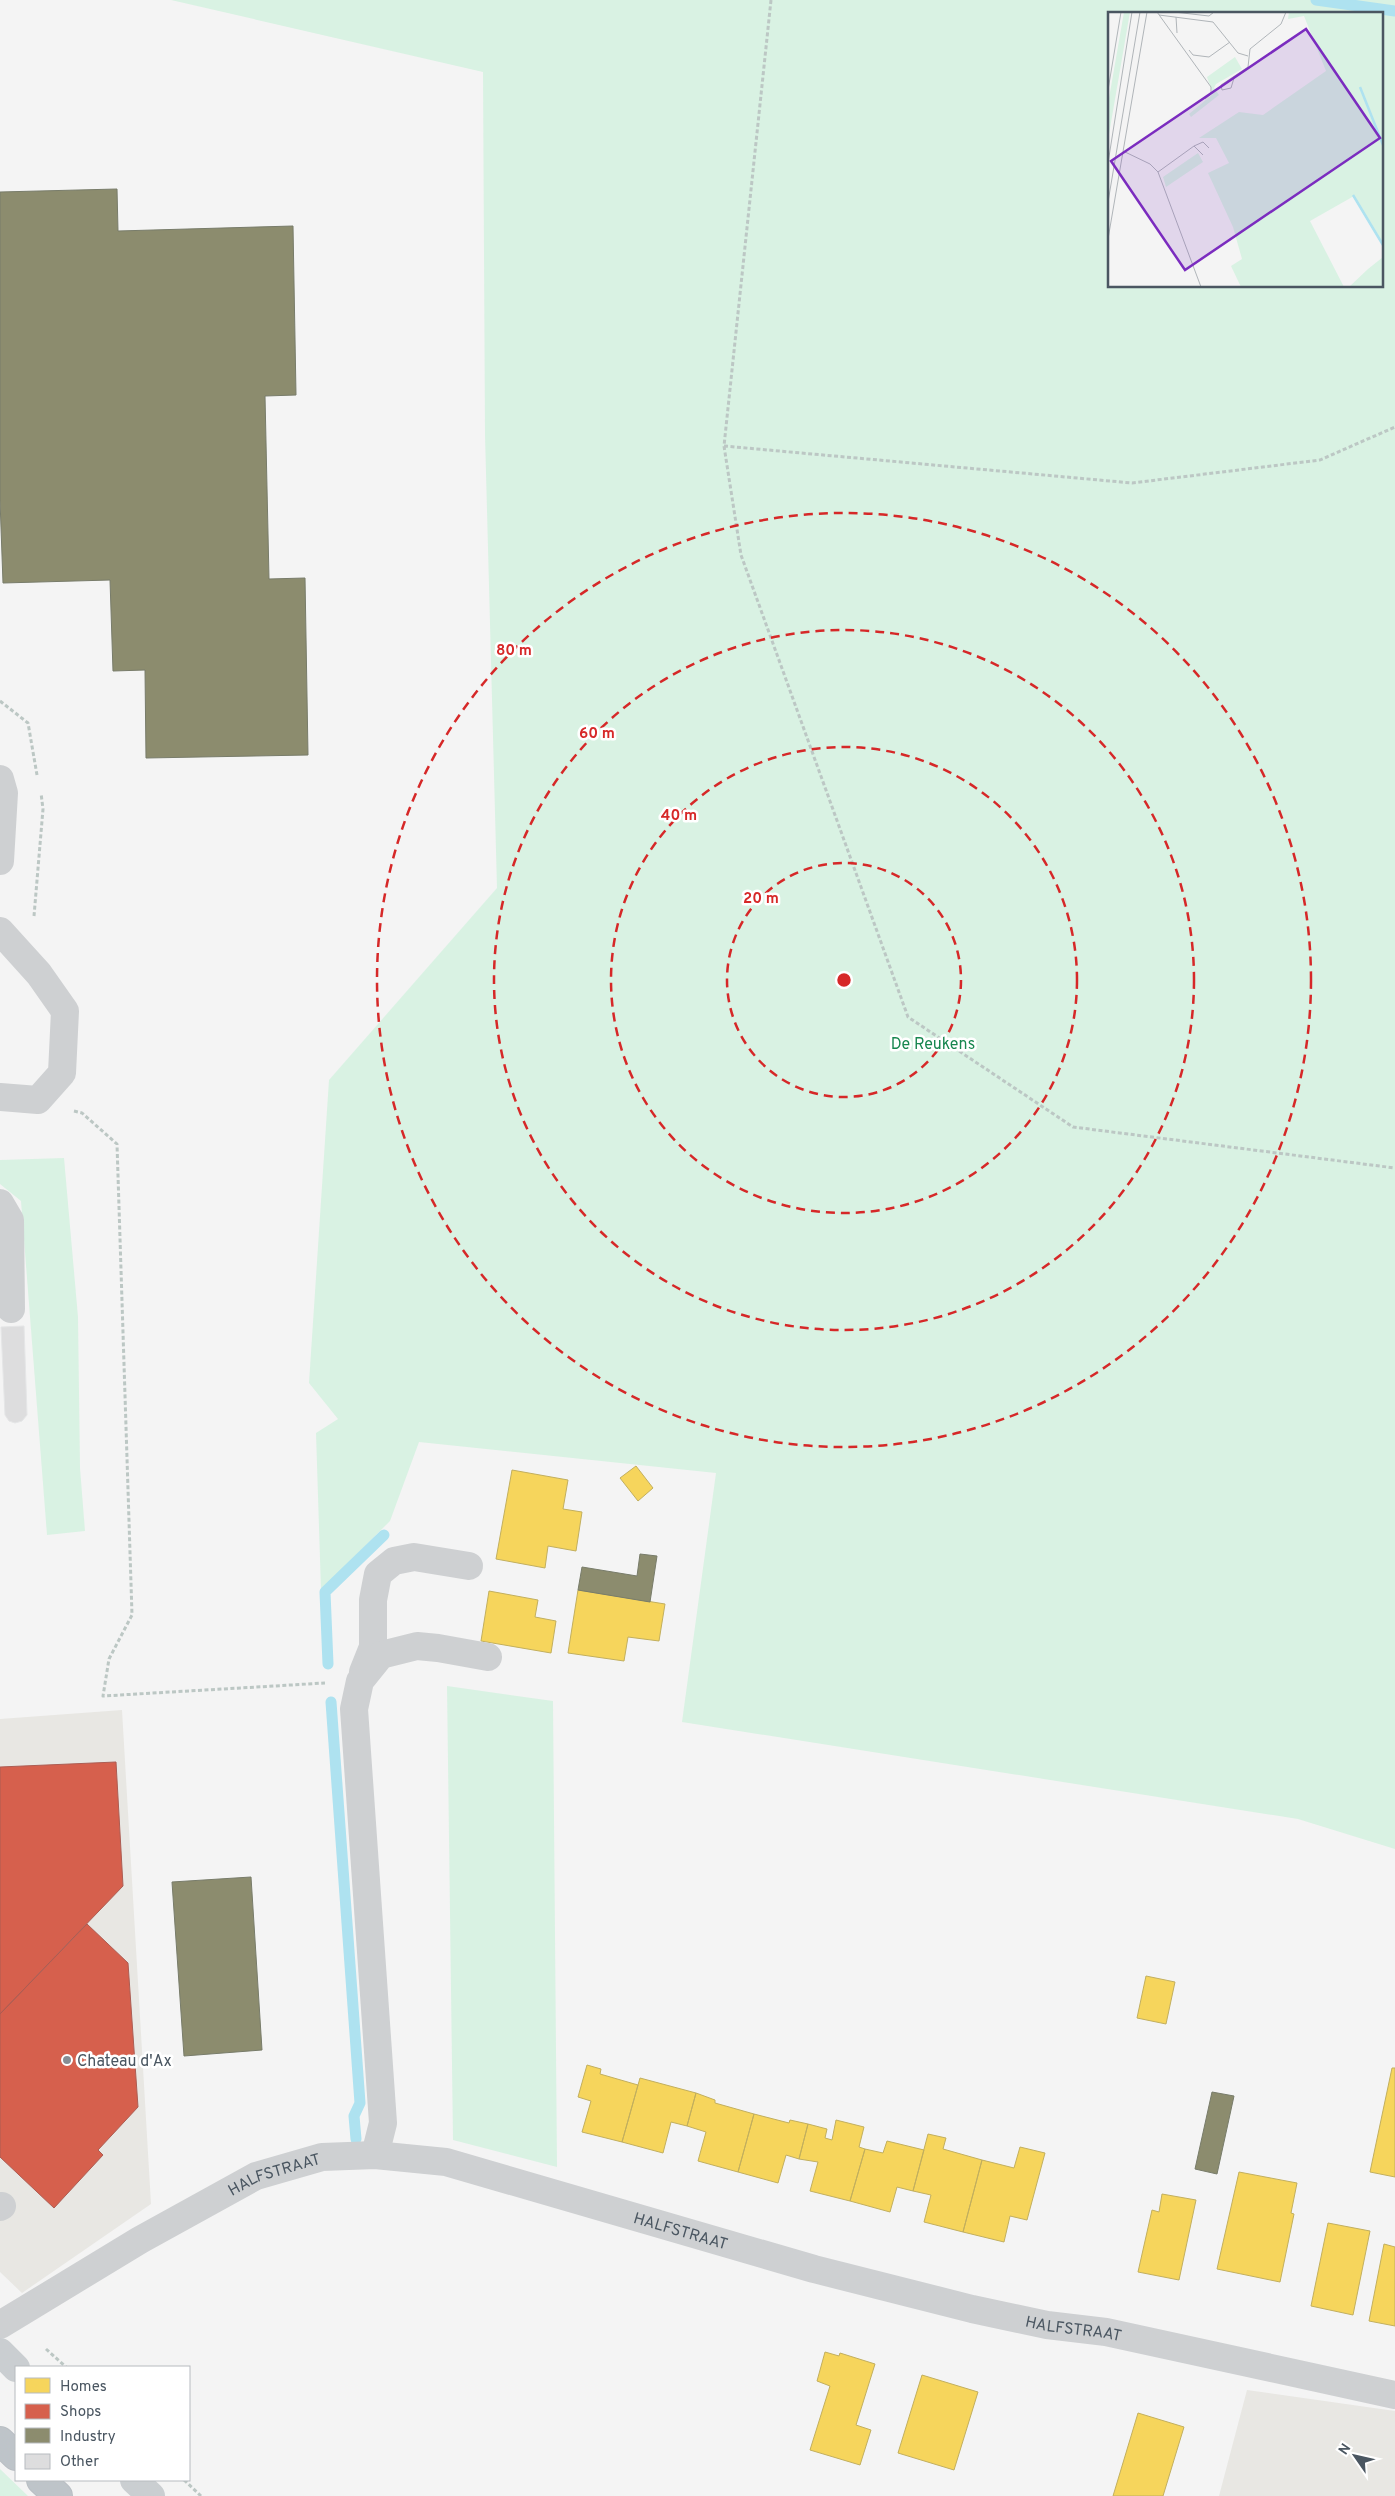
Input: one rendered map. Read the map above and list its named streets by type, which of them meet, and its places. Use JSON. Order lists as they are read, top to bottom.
{
  "streets": {
    "street": ["HALFSTRAAT"]
  },
  "parks": ["De Reukens"],
  "places": ["Chateau d'Ax"],
  "legend": [
    "Homes",
    "Shops",
    "Industry",
    "Other"
  ],
  "north": "top left",
  "rings": [
    "80 m",
    "60 m",
    "40 m",
    "20 m"
  ]
}
